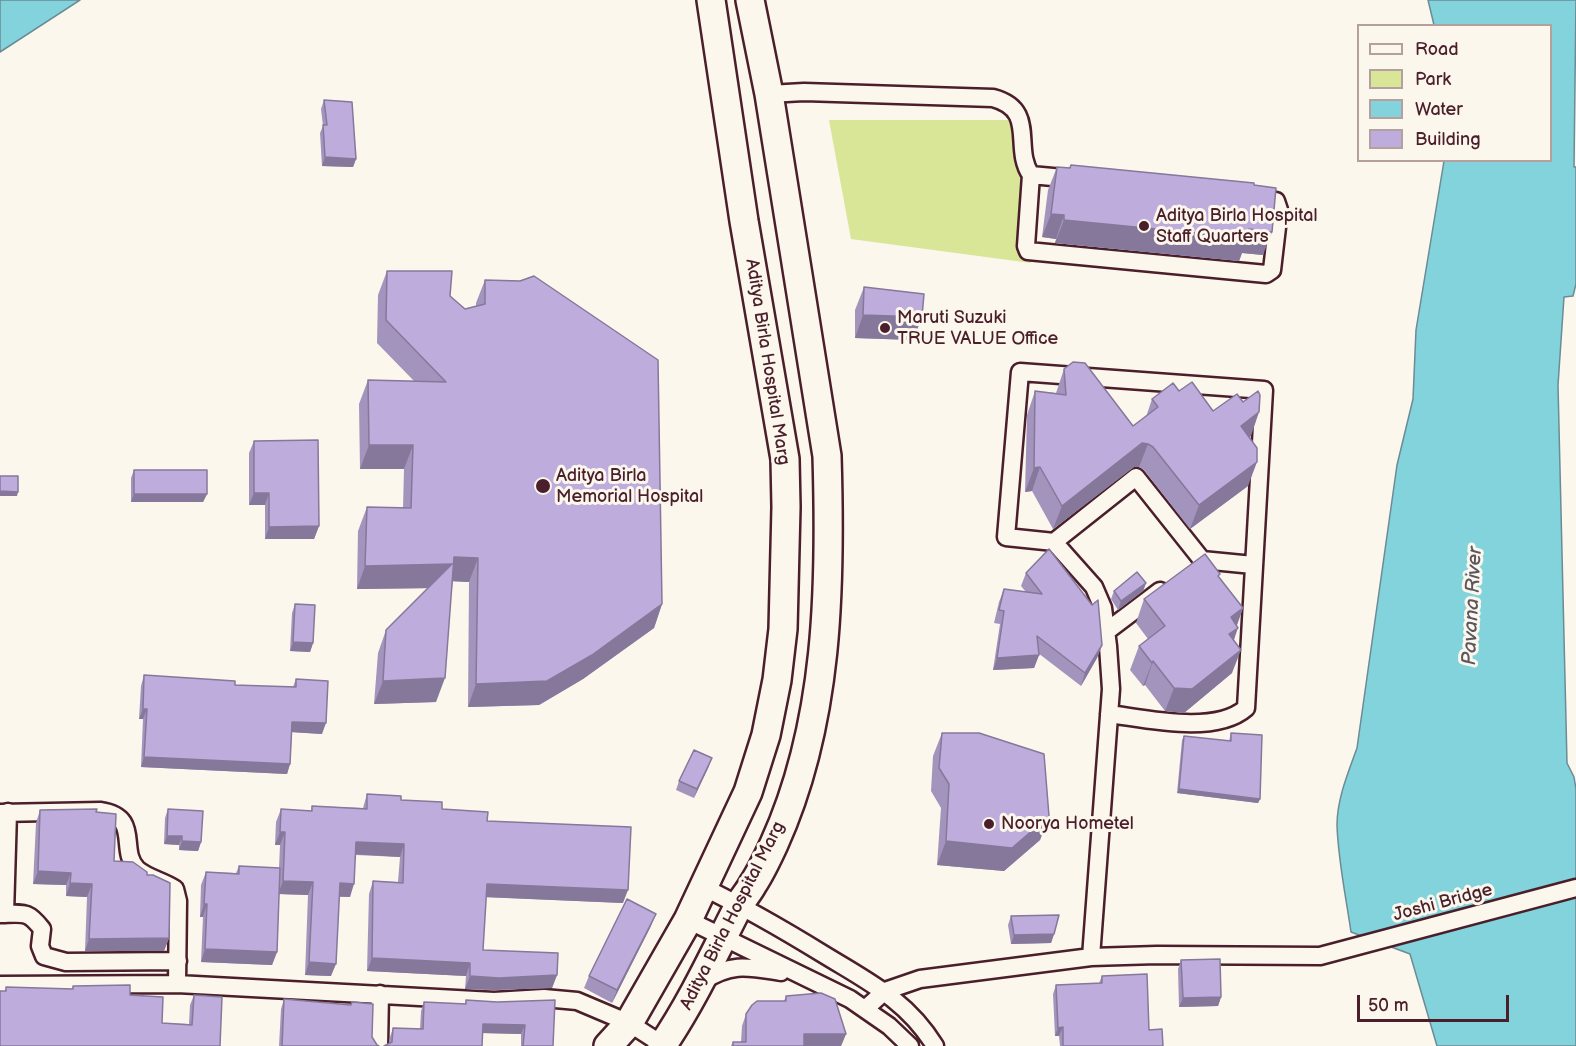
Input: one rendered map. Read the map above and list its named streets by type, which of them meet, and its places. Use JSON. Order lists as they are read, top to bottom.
{
  "streets": {
    "main road": ["Aditya Birla Hospital Marg"],
    "street": ["Joshi Bridge"]
  },
  "water": ["Pavana River"],
  "places": [
    "Aditya Birla Hospital Staff Quarters",
    "Maruti Suzuki TRUE VALUE Office",
    "Aditya Birla Memorial Hospital",
    "Noorya Hometel"
  ],
  "legend": [
    "Road",
    "Park",
    "Water",
    "Building"
  ],
  "scale_bar": "50 m"
}
